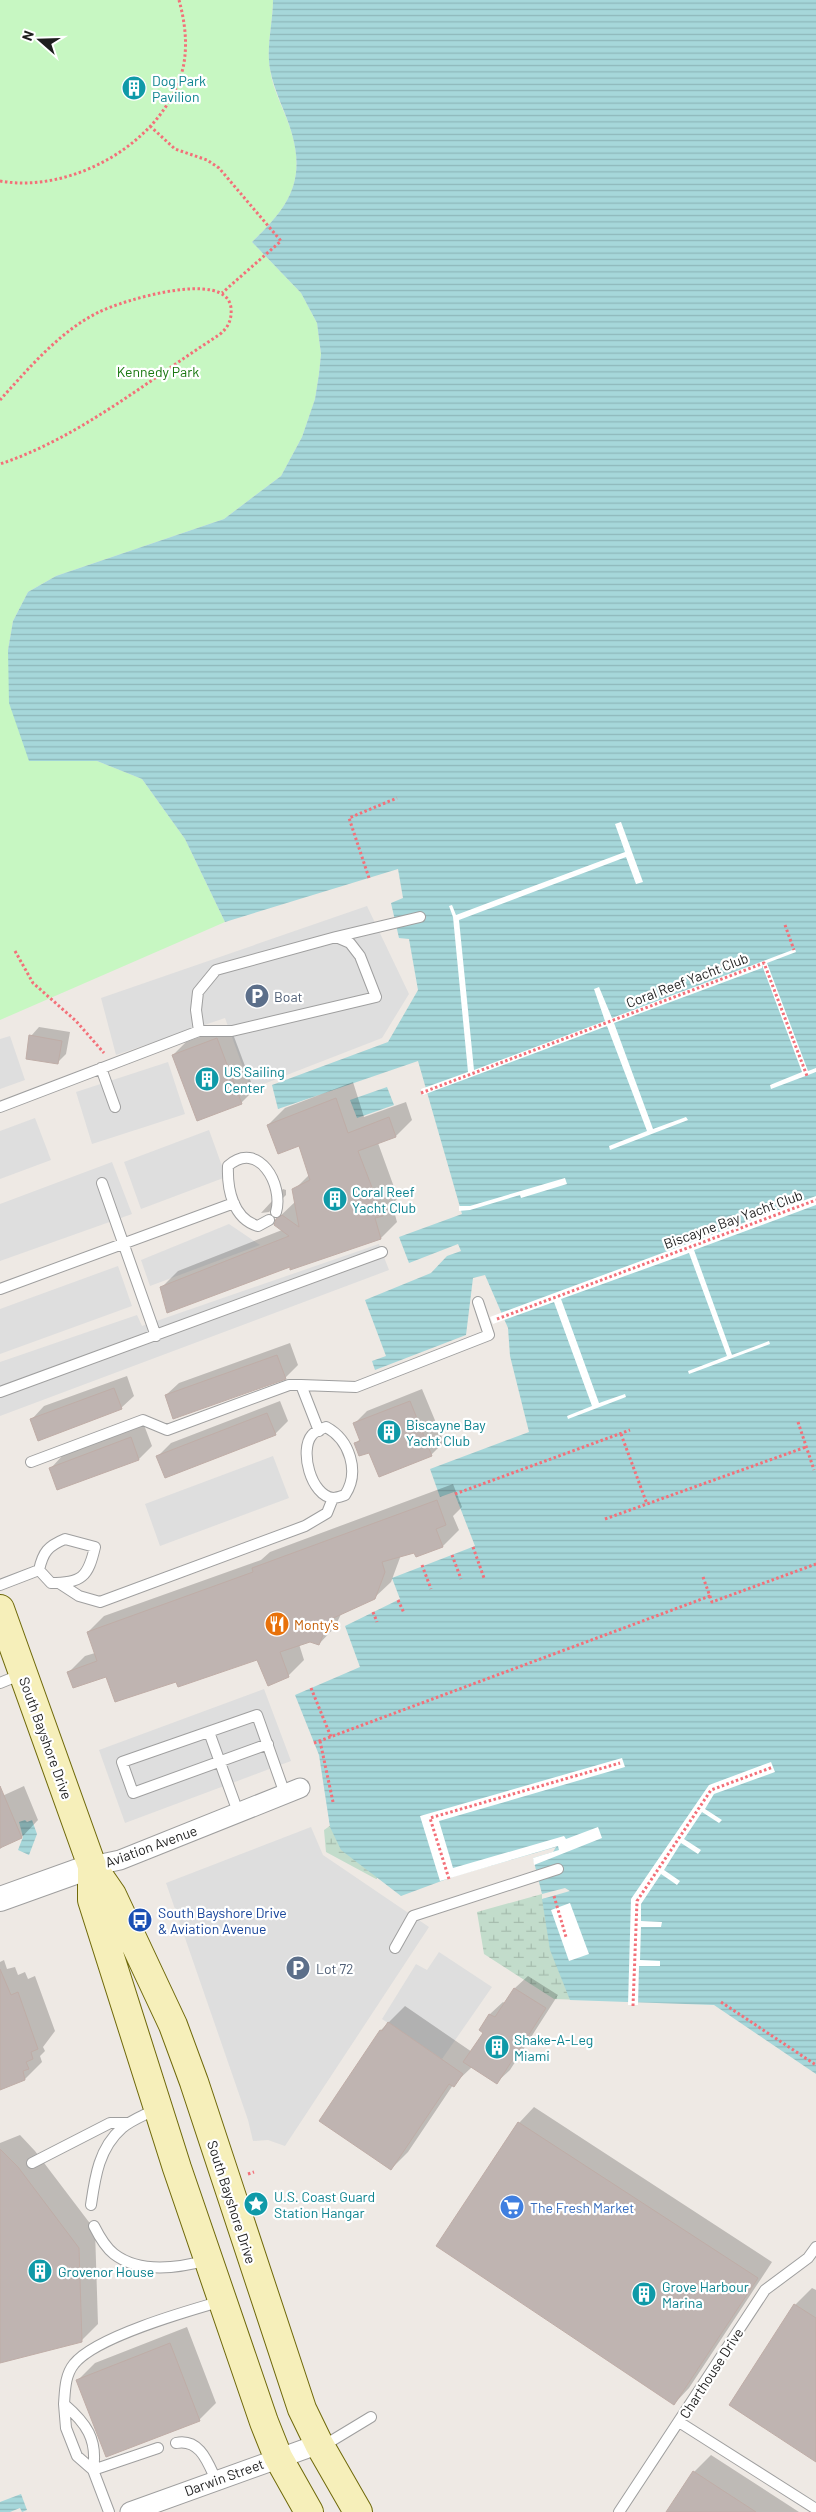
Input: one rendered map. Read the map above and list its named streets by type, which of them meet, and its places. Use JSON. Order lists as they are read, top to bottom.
{
  "streets": {
    "main road": ["South Bayshore Drive"],
    "street": ["Aviation Avenue", "Darwin Street"],
    "lane": ["Charthouse Drive"],
    "path": ["Coral Reef Yacht Club", "Biscayne Bay Yacht Club"]
  },
  "crossings": [
    ["South Bayshore Drive", "Aviation Avenue"],
    ["South Bayshore Drive", "Darwin Street"]
  ],
  "parks": ["Kennedy Park"],
  "places": {
    "building": [
      "Dog Park Pavilion",
      "US Sailing Center",
      "Coral Reef Yacht Club",
      "Biscayne Bay Yacht Club",
      "Shake-A-Leg Miami",
      "Grovenor House",
      "Grove Harbour Marina"
    ],
    "parking": ["Boat", "Lot 72"],
    "restaurant": ["Monty's"],
    "bus stop": ["South Bayshore Drive & Aviation Avenue"],
    "place": ["U.S. Coast Guard Station Hangar"],
    "supermarket": ["The Fresh Market"]
  },
  "north": "left"
}
